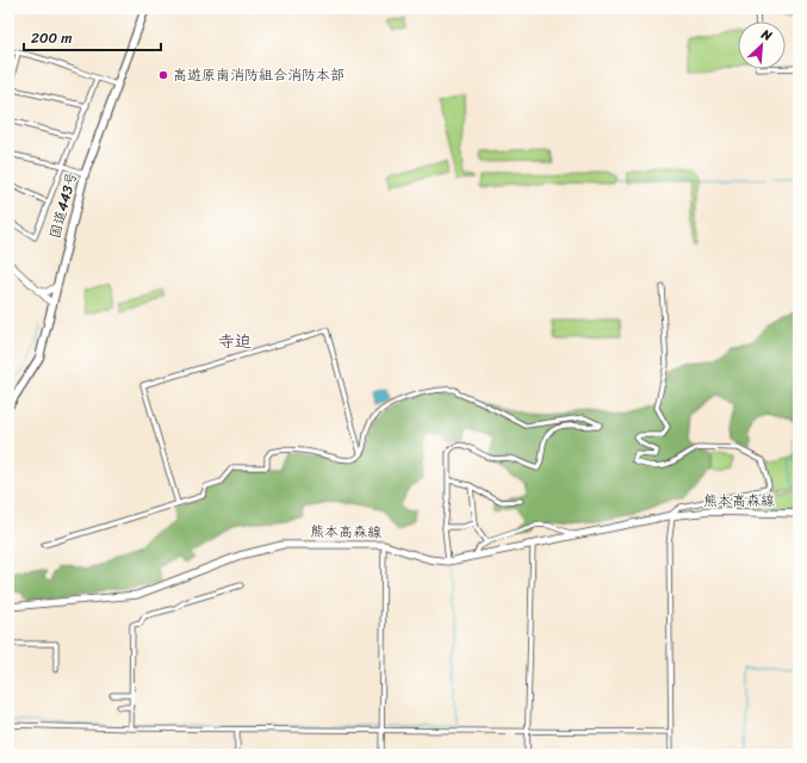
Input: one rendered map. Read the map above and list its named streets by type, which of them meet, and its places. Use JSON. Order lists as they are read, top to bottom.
{
  "streets": {
    "highway": ["国道443号"],
    "main road": ["熊本高森線"]
  },
  "districts": ["寺迫"],
  "places": ["高遊原南消防組合消防本部"],
  "scale_bar": "200 m",
  "north": "top right"
}
